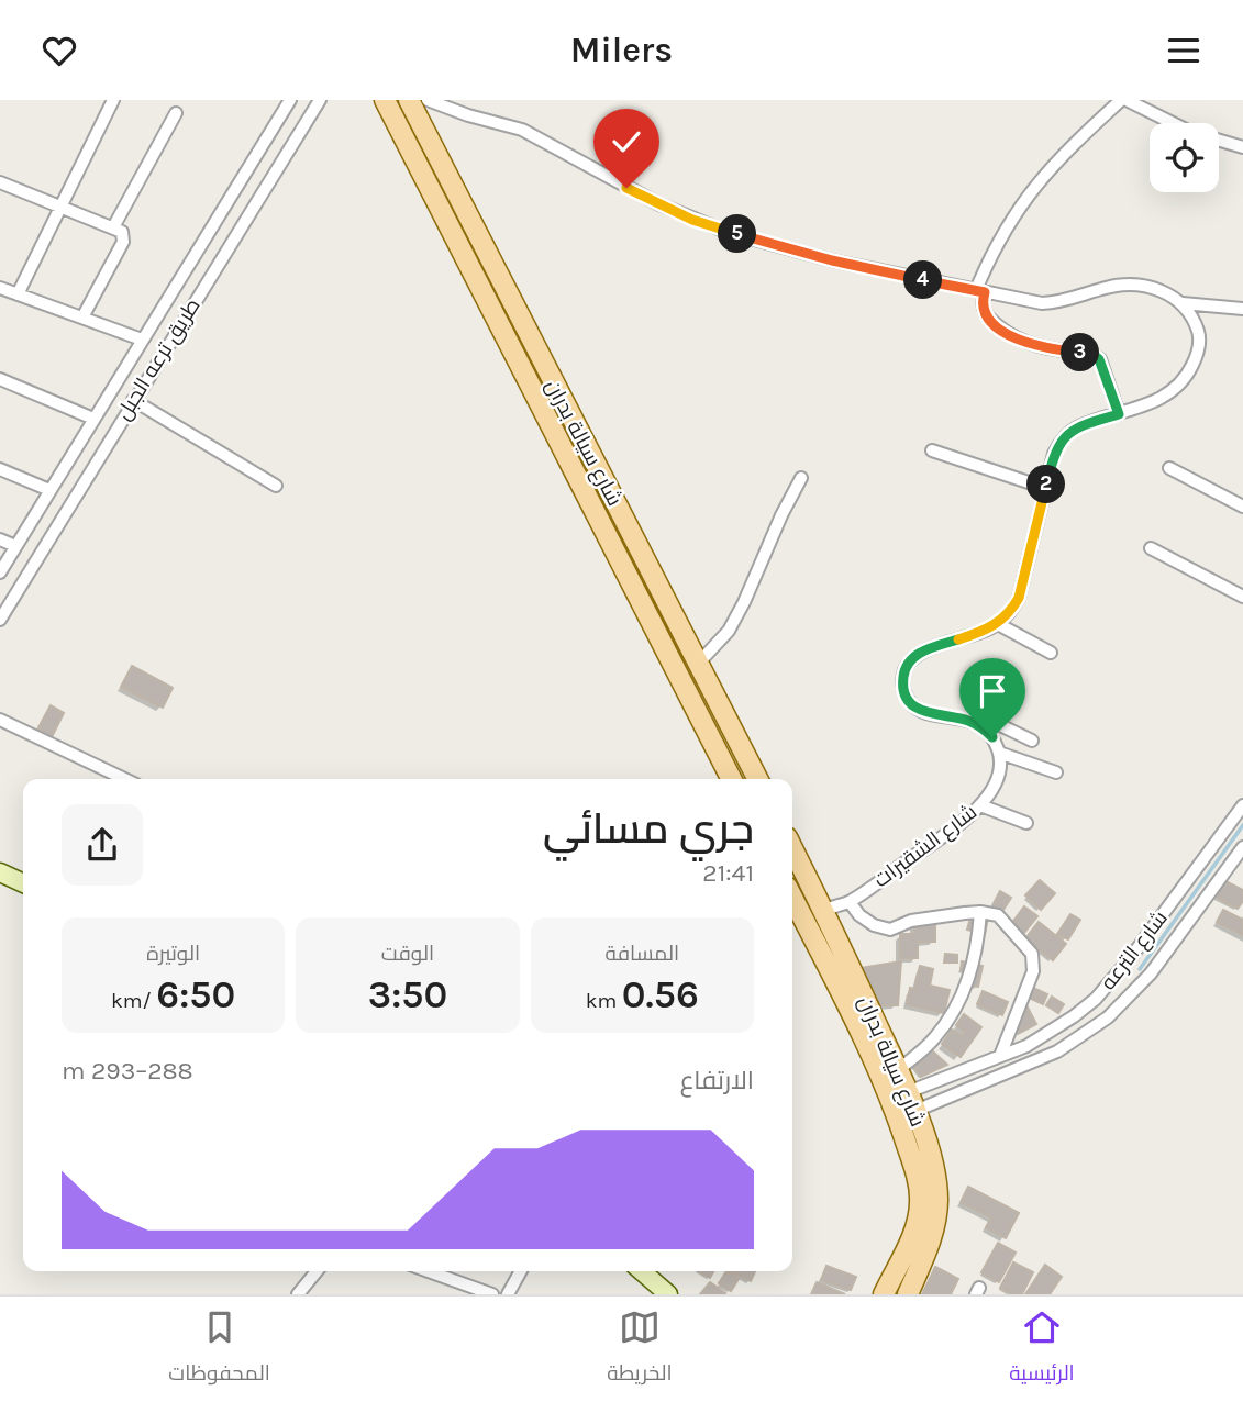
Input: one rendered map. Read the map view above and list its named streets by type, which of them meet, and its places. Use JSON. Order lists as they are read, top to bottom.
{
  "streets": {
    "main road": ["شارع سيالة بدران"],
    "street": ["طريق ترعه الجبل", "شارع الشقيرات", "شارع الترعه"]
  },
  "crossings": [
    ["شارع سيالة بدران", "شارع الشقيرات"],
    ["شارع سيالة بدران", "شارع الترعه"]
  ],
  "page": {
    "header": "Milers",
    "pins": [
      "5",
      "4",
      "3",
      "2"
    ],
    "heading": ["جري مسائي", "21:41"],
    "stats": [
      ["المسافة", "0.56 km"],
      ["الوقت", "3:50"],
      ["الوتيرة", "6:50 /km"]
    ],
    "chart": ["الارتفاع", "288–293 m"],
    "tabs": ["الرئيسية", "الخريطة", "المحفوظات"]
  }
}
